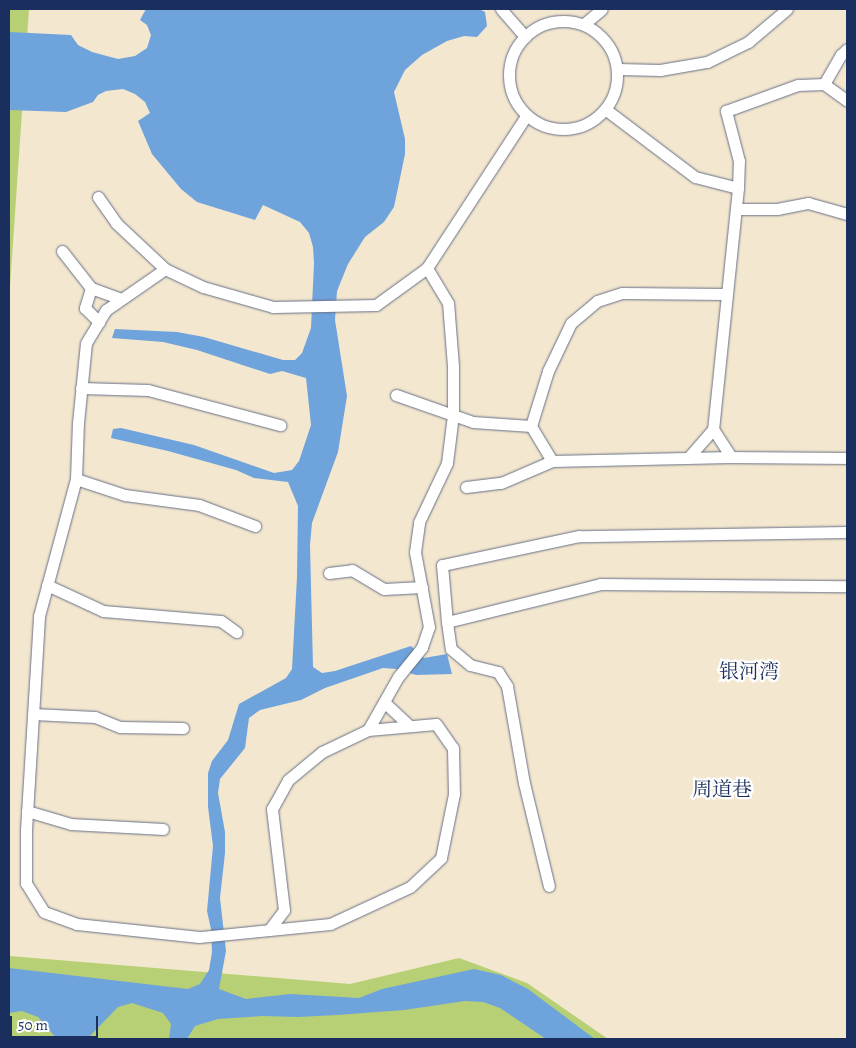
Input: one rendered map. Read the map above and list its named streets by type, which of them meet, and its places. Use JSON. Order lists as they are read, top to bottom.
{
  "districts": ["银河湾", "周道巷"],
  "scale_bar": "50 m"
}
